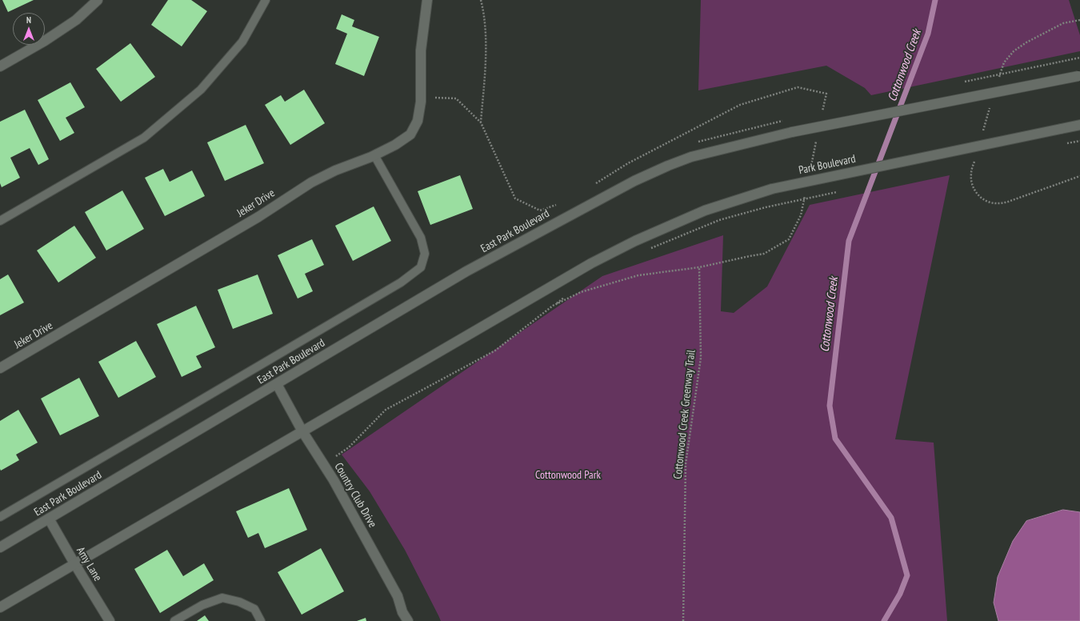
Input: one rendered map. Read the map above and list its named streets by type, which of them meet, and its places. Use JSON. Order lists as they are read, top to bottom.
{
  "streets": {
    "main road": [
      "Park Boulevard",
      "Jeker Drive",
      "East Park Boulevard",
      "Country Club Drive",
      "Amy Lane"
    ],
    "path": ["Cottonwood Creek Greenway Trail"]
  },
  "crossings": [
    ["Park Boulevard", "Country Club Drive"],
    ["East Park Boulevard", "Country Club Drive"],
    ["East Park Boulevard", "Amy Lane"]
  ],
  "water": ["Cottonwood Creek"],
  "parks": ["Cottonwood Park"],
  "north": "top"
}
